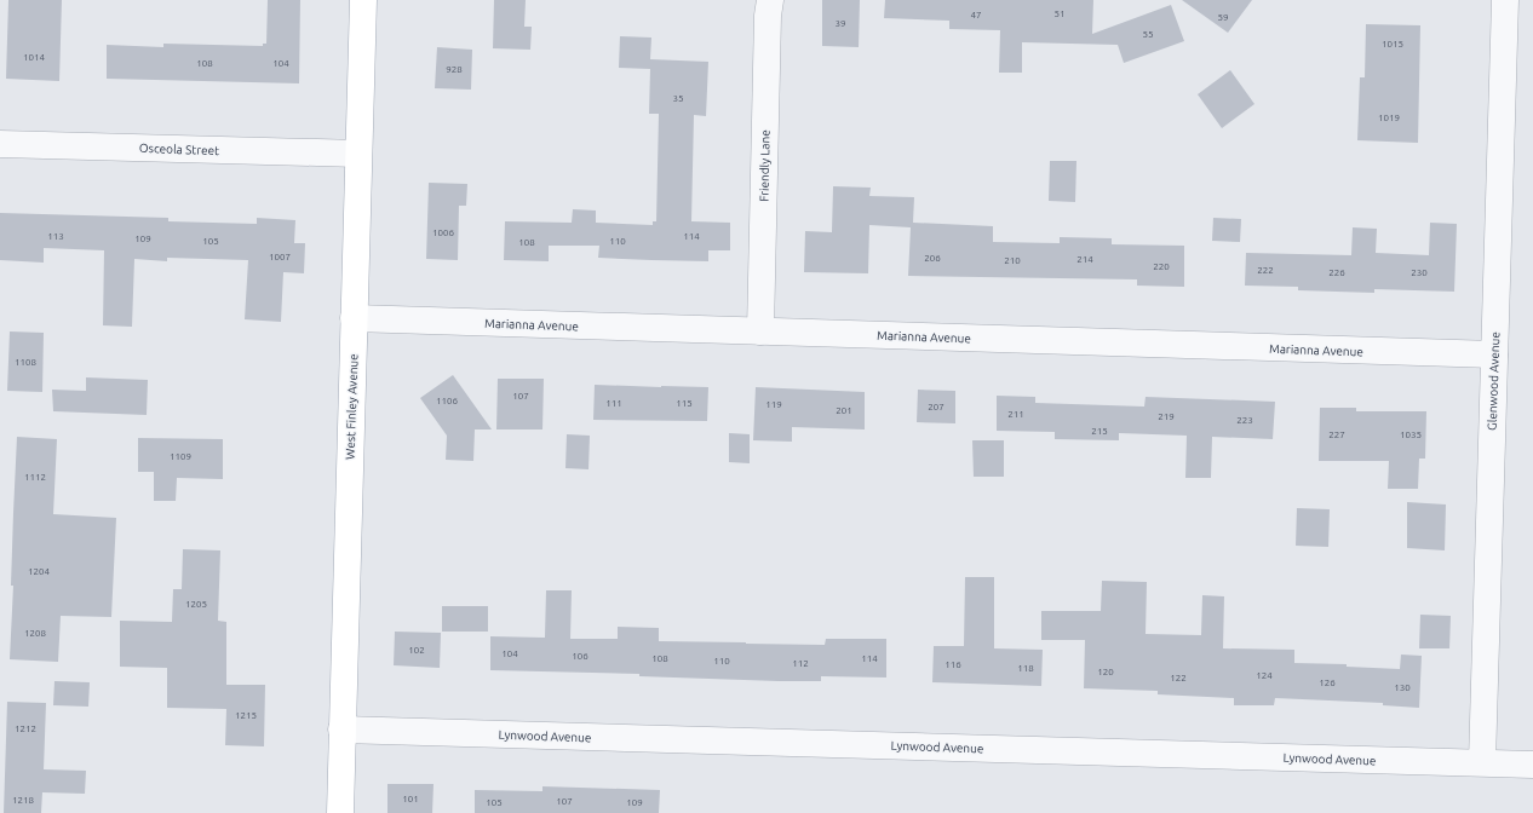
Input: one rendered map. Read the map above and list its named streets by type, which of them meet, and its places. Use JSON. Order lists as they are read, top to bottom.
{
  "streets": {
    "main road": ["West Finley Avenue"],
    "street": [
      "Osceola Street",
      "Friendly Lane",
      "Marianna Avenue",
      "Glenwood Avenue",
      "Lynwood Avenue"
    ]
  },
  "crossings": [
    ["Osceola Street", "West Finley Avenue"],
    ["Friendly Lane", "Marianna Avenue"],
    ["Marianna Avenue", "Glenwood Avenue"],
    ["Marianna Avenue", "West Finley Avenue"],
    ["Glenwood Avenue", "Lynwood Avenue"],
    ["West Finley Avenue", "Lynwood Avenue"]
  ],
  "house_numbers": [
    "51",
    "47",
    "59",
    "39",
    "55",
    "1015",
    "1014",
    "108",
    "104",
    "928",
    "35",
    "1019",
    "1006",
    "113",
    "114",
    "109",
    "105",
    "110",
    "108",
    "1007",
    "206",
    "214",
    "210",
    "220",
    "222",
    "226",
    "230",
    "1108",
    "107",
    "1106",
    "111",
    "115",
    "119",
    "207",
    "201",
    "211",
    "219",
    "223",
    "215",
    "227",
    "1035",
    "1109",
    "1112",
    "1204",
    "1205",
    "1208",
    "102",
    "104",
    "106",
    "108",
    "114",
    "110",
    "112",
    "116",
    "118",
    "120",
    "124",
    "122",
    "126",
    "130",
    "1215",
    "1212",
    "101",
    "1218",
    "107",
    "105",
    "109"
  ]
}
